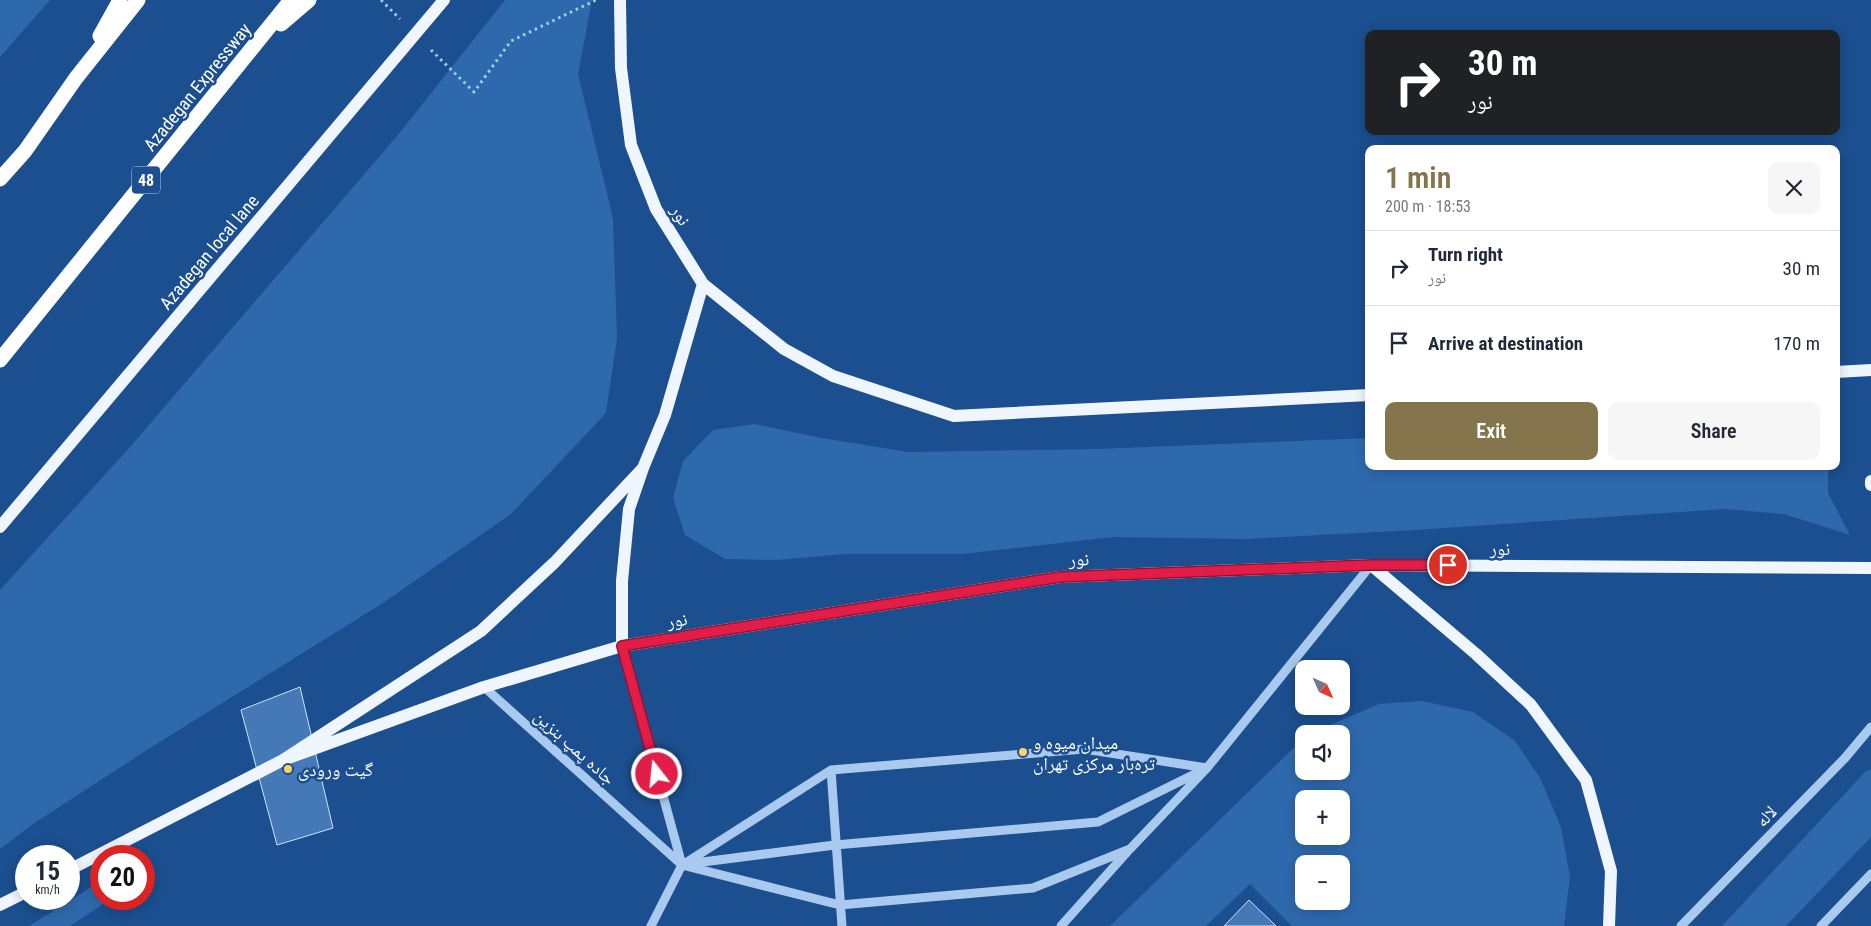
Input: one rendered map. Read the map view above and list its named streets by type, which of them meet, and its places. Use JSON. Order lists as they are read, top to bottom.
{
  "streets": {
    "highway": ["Azadegan Expressway", "48"],
    "main road": ["نور", "Azadegan local lane"],
    "street": ["جاده پمپ بنزین", "لاله"]
  },
  "crossings": [
    ["نور", "جاده پمپ بنزین"]
  ],
  "places": ["میدان میوه و تره‌بار مرکزی تهران", "گیت ورودی"],
  "north": "bottom right",
  "page": {
    "turn": ["30 m", "نور"],
    "heading": ["1 min", "200 m · 18:53"],
    "list": [
      {
        "name": "Turn right",
        "note": "نور",
        "value": "30 m"
      },
      {
        "name": "Arrive at destination",
        "value": "170 m"
      }
    ],
    "buttons": ["Exit", "Share"],
    "map_buttons": ["+", "−"],
    "speed": "15 km/h",
    "limit": "20"
  }
}
